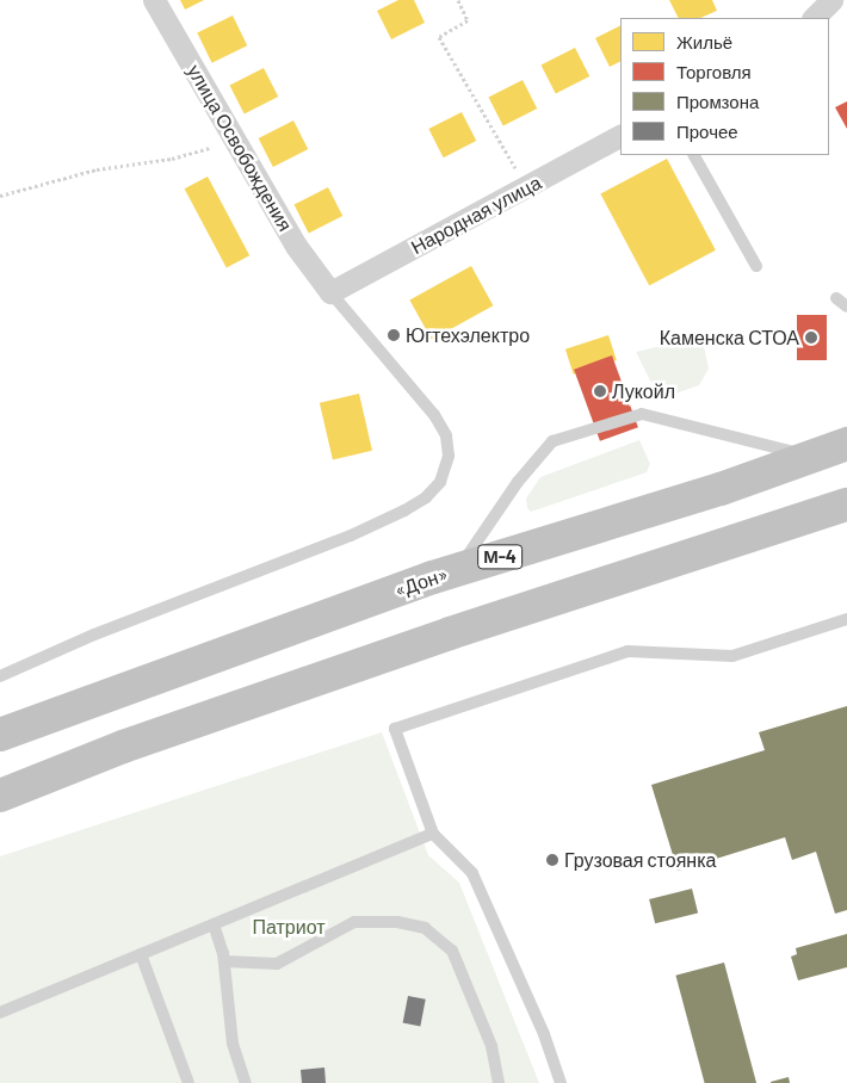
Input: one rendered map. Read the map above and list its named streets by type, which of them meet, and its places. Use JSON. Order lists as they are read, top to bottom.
{
  "streets": {
    "highway": ["М-4", "«Дон»"],
    "street": ["улица Освобождения", "Народная улица"]
  },
  "crossings": [
    ["улица Освобождения", "Народная улица"]
  ],
  "parks": ["Патриот"],
  "places": [
    "Югтехэлектро",
    "Каменска СТОА",
    "Лукойл",
    "Грузовая стоянка"
  ],
  "legend": [
    "Жильё",
    "Торговля",
    "Промзона",
    "Прочее"
  ]
}
